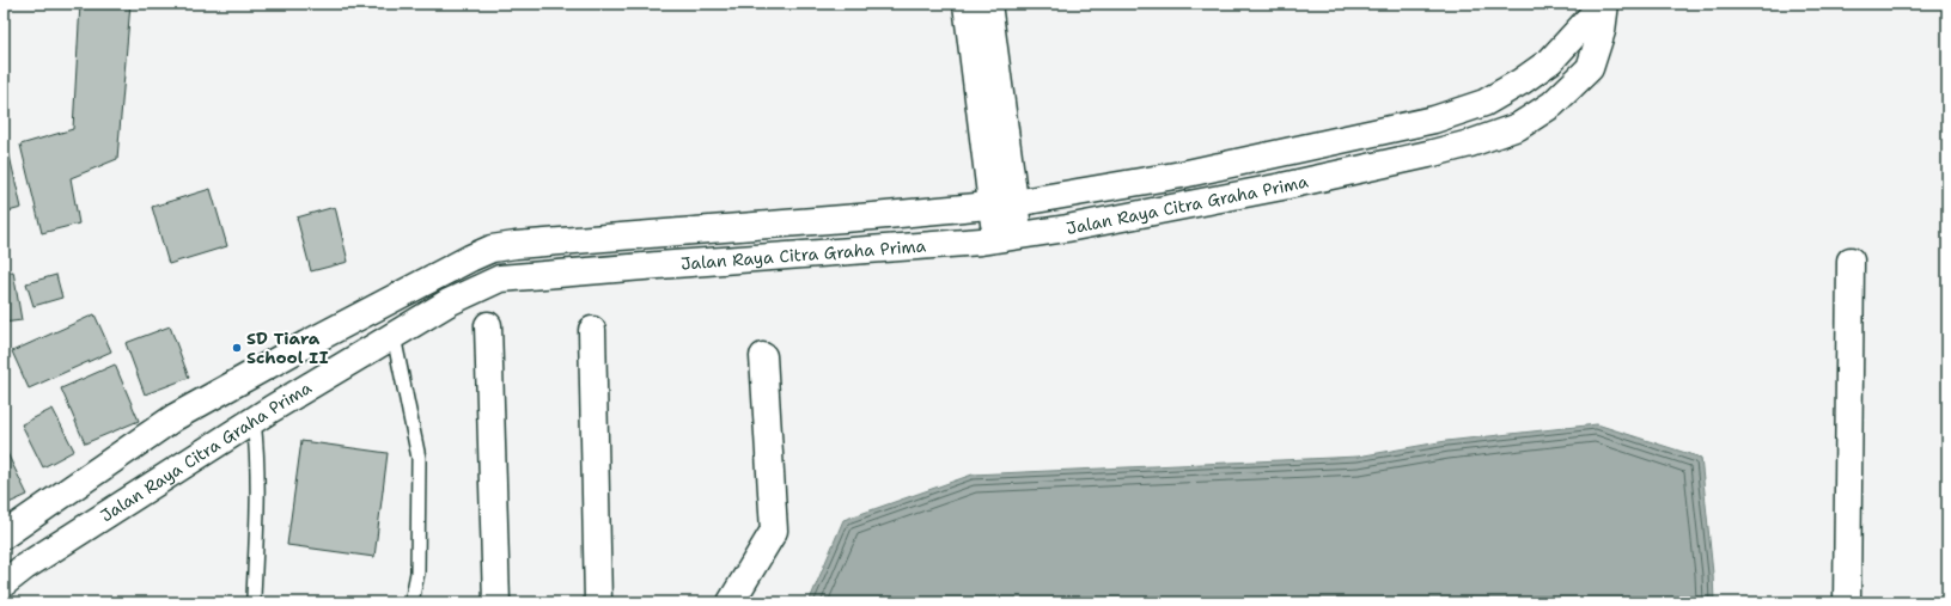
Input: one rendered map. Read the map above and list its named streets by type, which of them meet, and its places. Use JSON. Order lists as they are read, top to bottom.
{
  "streets": {
    "street": ["Jalan Raya Citra Graha Prima"]
  },
  "places": ["SD Tiara School II"]
}
